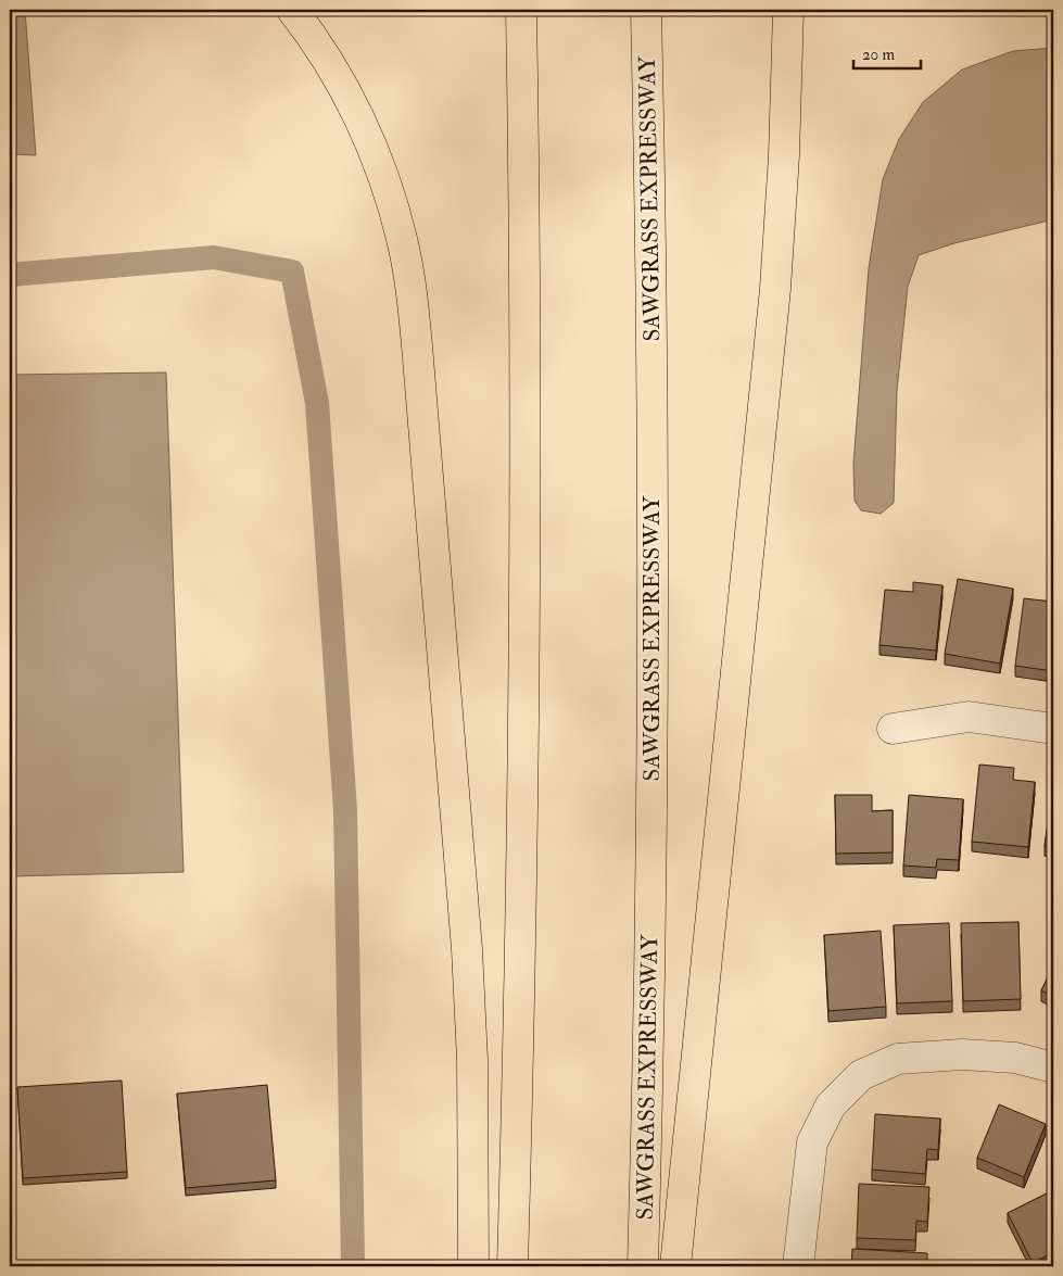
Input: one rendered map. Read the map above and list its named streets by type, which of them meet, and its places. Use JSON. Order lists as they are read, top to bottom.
{
  "streets": {
    "highway": ["SAWGRASS EXPRESSWAY"]
  },
  "scale_bar": "20 m"
}
